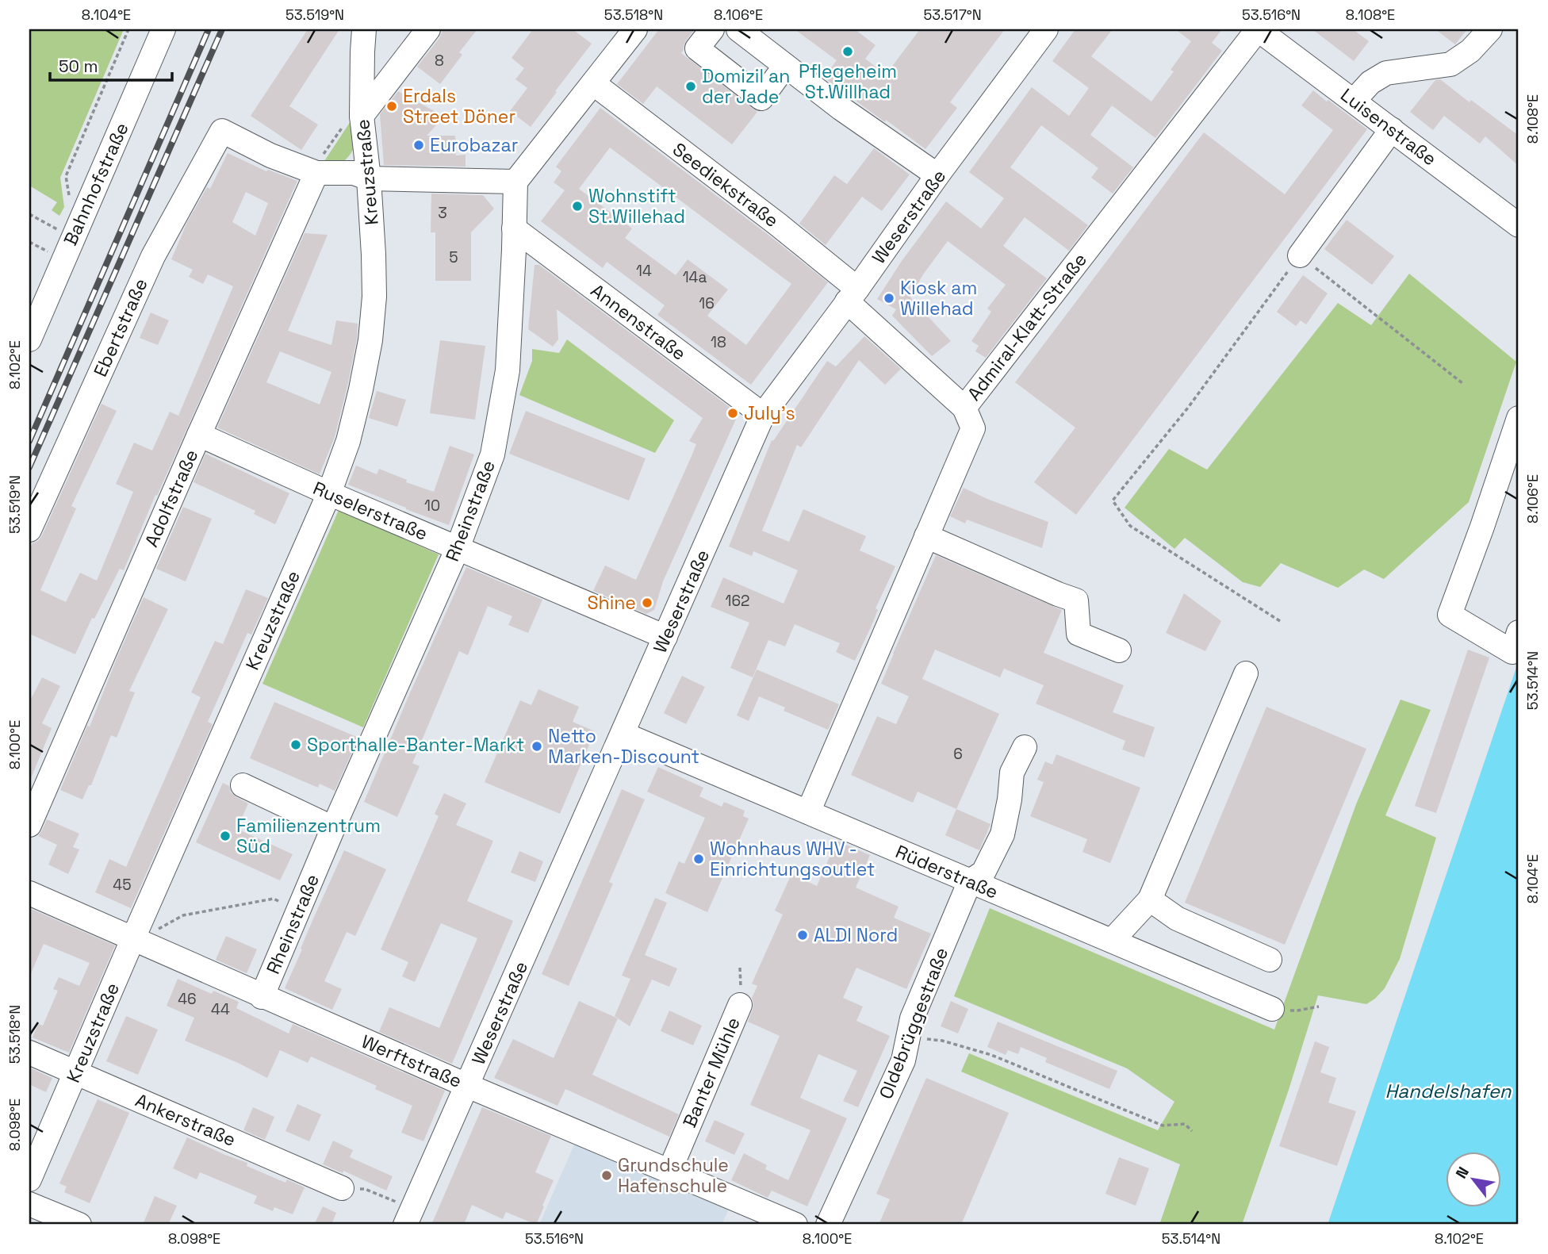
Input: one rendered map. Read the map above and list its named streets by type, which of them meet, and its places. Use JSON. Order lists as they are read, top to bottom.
{
  "streets": {
    "street": [
      "Luisenstraße",
      "Kreuzstraße",
      "Bahnhofstraße",
      "Seediekstraße",
      "Weserstraße",
      "Annenstraße",
      "Admiral-Klatt-Straße",
      "Ebertstraße",
      "Adolfstraße",
      "Ruselerstraße",
      "Rheinstraße",
      "Rüderstraße",
      "Oldebrüggestraße",
      "Werftstraße",
      "Banter Mühle",
      "Ankerstraße"
    ]
  },
  "crossings": [
    ["Luisenstraße", "Admiral-Klatt-Straße"],
    ["Kreuzstraße", "Ruselerstraße"],
    ["Kreuzstraße", "Werftstraße"],
    ["Kreuzstraße", "Ankerstraße"],
    ["Seediekstraße", "Weserstraße"],
    ["Seediekstraße", "Admiral-Klatt-Straße"],
    ["Weserstraße", "Annenstraße"],
    ["Weserstraße", "Ruselerstraße"],
    ["Weserstraße", "Rüderstraße"],
    ["Weserstraße", "Werftstraße"],
    ["Annenstraße", "Rheinstraße"],
    ["Admiral-Klatt-Straße", "Rüderstraße"],
    ["Ebertstraße", "Adolfstraße"],
    ["Adolfstraße", "Ruselerstraße"],
    ["Ruselerstraße", "Rheinstraße"],
    ["Rheinstraße", "Werftstraße"],
    ["Rüderstraße", "Oldebrüggestraße"],
    ["Werftstraße", "Banter Mühle"]
  ],
  "water": ["Handelshafen"],
  "places": [
    "Pflegeheim St.Willhad",
    "Domizil an der Jade",
    "Erdals Street Döner",
    "Eurobazar",
    "Wohnstift St.Willehad",
    "Kiosk am Willehad",
    "July's",
    "Shine",
    "Sporthalle-Banter-Markt",
    "Netto Marken-Discount",
    "Familienzentrum Süd",
    "Wohnhaus WHV - Einrichtungsoutlet",
    "ALDI Nord",
    "Grundschule Hafenschule"
  ],
  "house_numbers": [
    "8",
    "3",
    "5",
    "14",
    "14a",
    "16",
    "18",
    "10",
    "162",
    "6",
    "45",
    "46",
    "44"
  ],
  "scale_bar": "50 m",
  "north": "top left",
  "coordinates": [
    "8.104°E",
    "53.519°N",
    "53.518°N",
    "8.106°E",
    "53.517°N",
    "53.516°N",
    "8.108°E",
    "8.102°E",
    "53.514°N",
    "8.100°E",
    "8.098°E"
  ]
}
